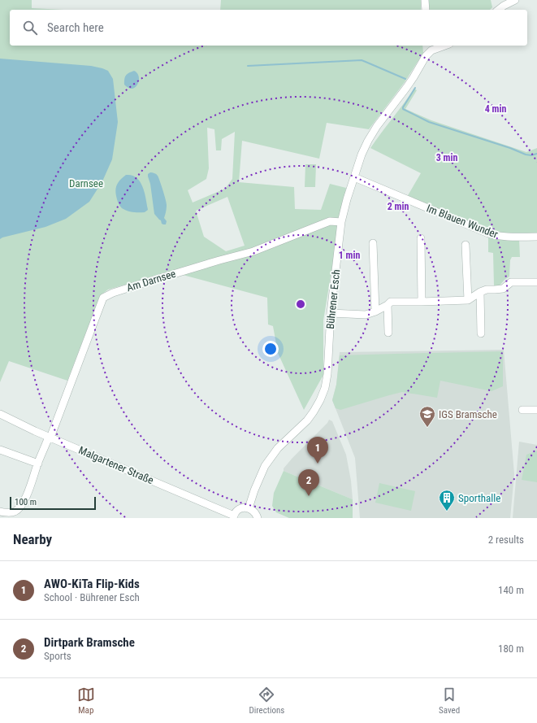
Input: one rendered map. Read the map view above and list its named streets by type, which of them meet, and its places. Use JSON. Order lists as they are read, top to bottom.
{
  "streets": {
    "street": [
      "Im Blauen Wunder",
      "Am Darnsee",
      "Bührener Esch",
      "Malgartener Straße"
    ]
  },
  "crossings": [
    ["Im Blauen Wunder", "Bührener Esch"],
    ["Am Darnsee", "Bührener Esch"],
    ["Am Darnsee", "Malgartener Straße"]
  ],
  "parks": ["Darnsee"],
  "places": {
    "school or university": ["IGS Bramsche"],
    "building": ["Sporthalle"]
  },
  "scale_bar": "100 m",
  "page": {
    "search": "Search here",
    "pins": ["1", "2"],
    "scale": "100 m",
    "heading": ["Nearby", "2 results"],
    "list": [
      {
        "mark": "1",
        "name": "AWO-KiTa Flip-Kids",
        "note": "School · Bührener Esch",
        "value": "140 m"
      },
      {
        "mark": "2",
        "name": "Dirtpark Bramsche",
        "note": "Sports",
        "value": "180 m"
      }
    ],
    "nav": ["Map", "Directions", "Saved"]
  },
  "rings": [
    "4 min",
    "3 min",
    "2 min",
    "1 min"
  ]
}
